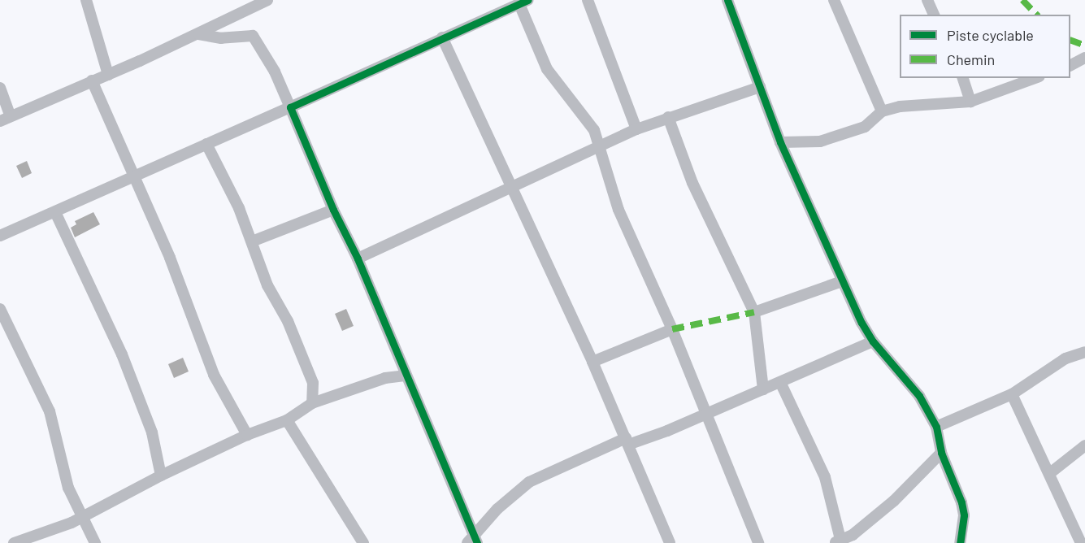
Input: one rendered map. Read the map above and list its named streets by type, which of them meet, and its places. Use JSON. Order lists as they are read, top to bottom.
{
  "legend": ["Piste cyclable", "Chemin"]
}
